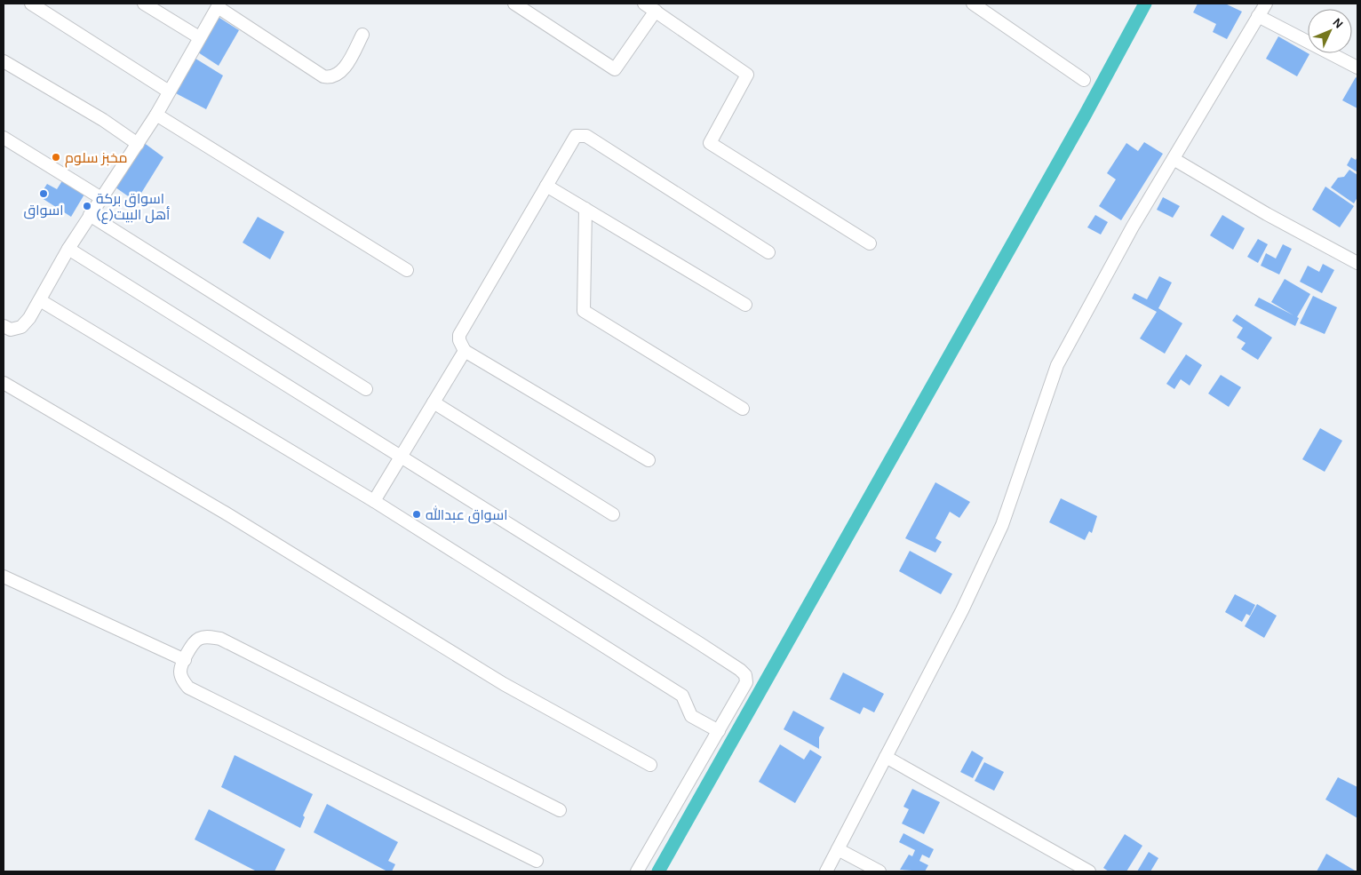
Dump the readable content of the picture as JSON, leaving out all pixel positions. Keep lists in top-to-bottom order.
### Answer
{
  "places": [
    "مخبز سلوم",
    "اسواق",
    "اسواق بركة أهل البيت(ع)",
    "اسواق عبدالله"
  ],
  "north": "top right"
}
